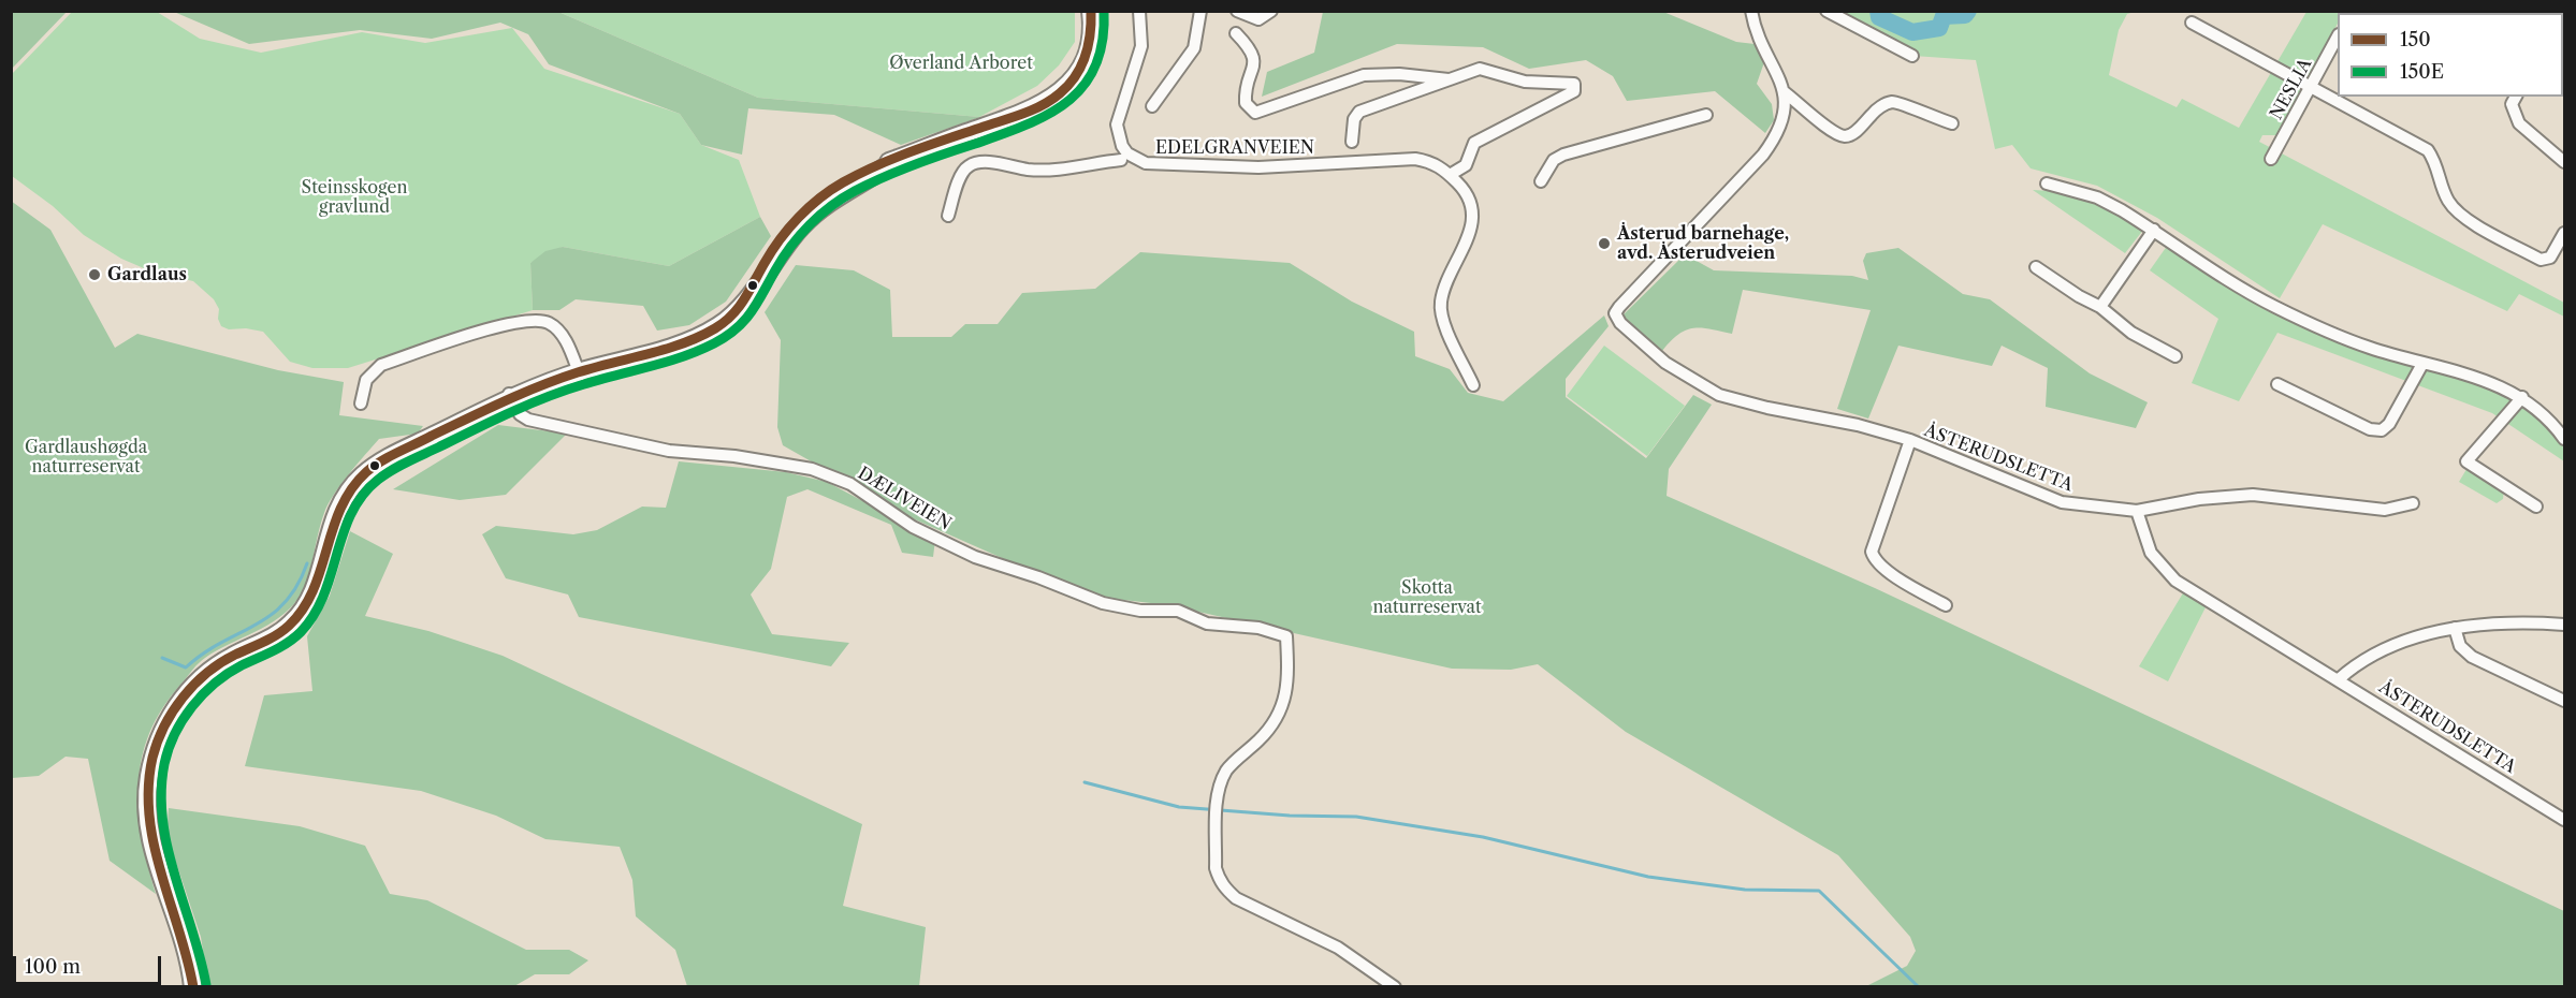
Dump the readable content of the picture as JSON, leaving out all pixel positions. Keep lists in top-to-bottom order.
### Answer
{
  "streets": {
    "street": [
      "NESLIA",
      "EDELGRANVEIEN",
      "ÅSTERUDSLETTA",
      "DÆLIVEIEN"
    ]
  },
  "parks": [
    "Øverland Arboret",
    "Steinsskogen gravlund",
    "Gardlaushøgda naturreservat",
    "Skotta naturreservat"
  ],
  "places": ["Åsterud barnehage, avd. Åsterudveien", "Gardlaus"],
  "lines": ["transit line 150", "transit line 150E"],
  "legend": ["150", "150E"],
  "scale_bar": "100 m"
}
